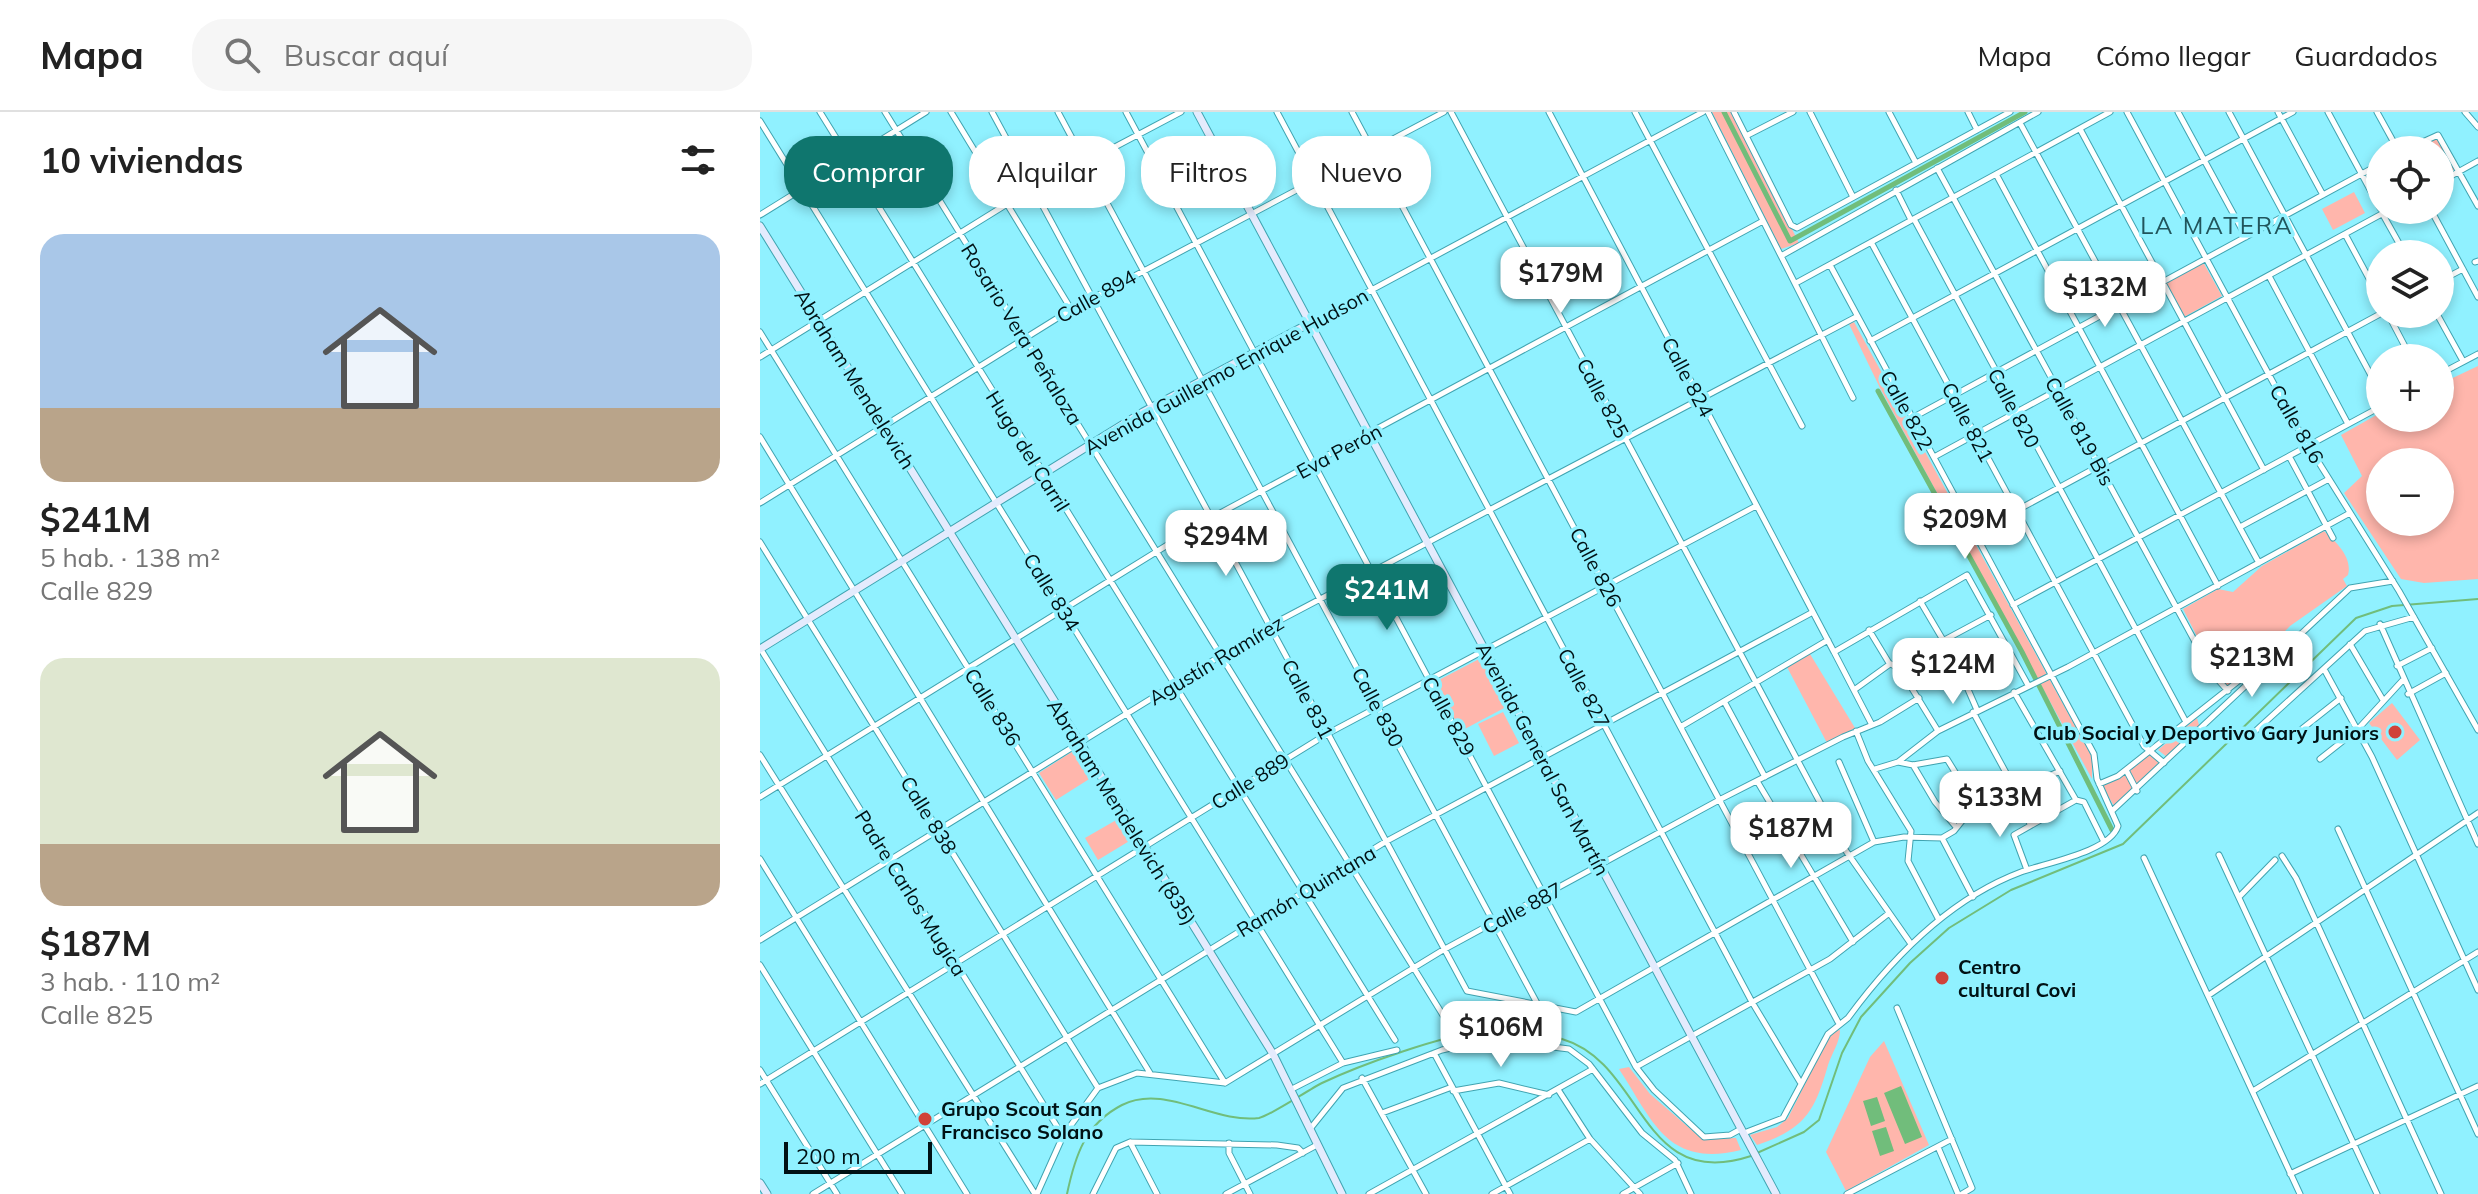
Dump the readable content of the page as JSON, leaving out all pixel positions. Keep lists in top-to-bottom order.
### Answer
{
  "streets": {
    "street": [
      "Calle 894",
      "Rosario Vera Peñaloza",
      "Avenida Guillermo Enrique Hudson",
      "Calle 824",
      "Abraham Mendelevich",
      "Calle 825",
      "Calle 820",
      "Calle 822",
      "Calle 821",
      "Calle 816",
      "Calle 819 Bis",
      "Hugo del Carril",
      "Eva Perón",
      "Calle 826",
      "Calle 834",
      "Agustín Ramírez",
      "Calle 827",
      "Calle 831",
      "Calle 836",
      "Calle 830",
      "Calle 829",
      "Avenida General San Martín",
      "Calle 889",
      "Abraham Mendelevich (835)",
      "Calle 838",
      "Ramón Quintana",
      "Padre Carlos Mugica",
      "Calle 887"
    ]
  },
  "crossings": [
    ["Calle 894", "Rosario Vera Peñaloza"],
    ["Calle 894", "Abraham Mendelevich"],
    ["Calle 894", "Hugo del Carril"],
    ["Calle 894", "Calle 834"],
    ["Calle 894", "Calle 831"],
    ["Calle 894", "Calle 836"],
    ["Calle 894", "Calle 830"],
    ["Calle 894", "Calle 829"],
    ["Calle 894", "Avenida General San Martín"],
    ["Rosario Vera Peñaloza", "Avenida Guillermo Enrique Hudson"],
    ["Rosario Vera Peñaloza", "Eva Perón"],
    ["Rosario Vera Peñaloza", "Agustín Ramírez"],
    ["Rosario Vera Peñaloza", "Calle 889"],
    ["Rosario Vera Peñaloza", "Ramón Quintana"],
    ["Rosario Vera Peñaloza", "Calle 887"],
    ["Avenida Guillermo Enrique Hudson", "Calle 824"],
    ["Avenida Guillermo Enrique Hudson", "Abraham Mendelevich"],
    ["Avenida Guillermo Enrique Hudson", "Calle 825"],
    ["Avenida Guillermo Enrique Hudson", "Calle 822"],
    ["Avenida Guillermo Enrique Hudson", "Hugo del Carril"],
    ["Avenida Guillermo Enrique Hudson", "Calle 826"],
    ["Avenida Guillermo Enrique Hudson", "Calle 834"],
    ["Avenida Guillermo Enrique Hudson", "Calle 827"],
    ["Avenida Guillermo Enrique Hudson", "Calle 831"],
    ["Avenida Guillermo Enrique Hudson", "Calle 836"],
    ["Avenida Guillermo Enrique Hudson", "Calle 830"],
    ["Avenida Guillermo Enrique Hudson", "Calle 829"],
    ["Avenida Guillermo Enrique Hudson", "Avenida General San Martín"],
    ["Avenida Guillermo Enrique Hudson", "Abraham Mendelevich (835)"],
    ["Avenida Guillermo Enrique Hudson", "Calle 838"],
    ["Avenida Guillermo Enrique Hudson", "Padre Carlos Mugica"],
    ["Calle 824", "Eva Perón"],
    ["Calle 824", "Agustín Ramírez"],
    ["Calle 824", "Calle 889"],
    ["Calle 824", "Ramón Quintana"],
    ["Abraham Mendelevich", "Abraham Mendelevich (835)"],
    ["Calle 825", "Eva Perón"],
    ["Calle 825", "Agustín Ramírez"],
    ["Calle 825", "Calle 889"],
    ["Calle 825", "Ramón Quintana"],
    ["Calle 825", "Calle 887"],
    ["Calle 822", "Eva Perón"],
    ["Calle 822", "Agustín Ramírez"],
    ["Hugo del Carril", "Eva Perón"],
    ["Hugo del Carril", "Agustín Ramírez"],
    ["Hugo del Carril", "Calle 889"],
    ["Hugo del Carril", "Ramón Quintana"],
    ["Hugo del Carril", "Calle 887"],
    ["Eva Perón", "Calle 826"],
    ["Eva Perón", "Calle 834"],
    ["Eva Perón", "Calle 827"],
    ["Eva Perón", "Calle 831"],
    ["Eva Perón", "Calle 836"],
    ["Eva Perón", "Calle 830"],
    ["Eva Perón", "Calle 829"],
    ["Eva Perón", "Avenida General San Martín"],
    ["Eva Perón", "Abraham Mendelevich (835)"],
    ["Eva Perón", "Calle 838"],
    ["Eva Perón", "Padre Carlos Mugica"],
    ["Calle 826", "Agustín Ramírez"],
    ["Calle 826", "Calle 889"],
    ["Calle 826", "Ramón Quintana"],
    ["Calle 826", "Calle 887"],
    ["Calle 834", "Agustín Ramírez"],
    ["Calle 834", "Calle 889"],
    ["Calle 834", "Ramón Quintana"],
    ["Calle 834", "Calle 887"],
    ["Agustín Ramírez", "Calle 827"],
    ["Agustín Ramírez", "Calle 831"],
    ["Agustín Ramírez", "Calle 836"],
    ["Agustín Ramírez", "Calle 830"],
    ["Agustín Ramírez", "Calle 829"],
    ["Agustín Ramírez", "Avenida General San Martín"],
    ["Agustín Ramírez", "Abraham Mendelevich (835)"],
    ["Agustín Ramírez", "Calle 838"],
    ["Agustín Ramírez", "Padre Carlos Mugica"],
    ["Calle 827", "Calle 889"],
    ["Calle 827", "Ramón Quintana"],
    ["Calle 827", "Calle 887"],
    ["Calle 831", "Calle 830"],
    ["Calle 831", "Calle 889"],
    ["Calle 831", "Ramón Quintana"],
    ["Calle 831", "Calle 887"],
    ["Calle 836", "Calle 889"],
    ["Calle 836", "Ramón Quintana"],
    ["Calle 836", "Calle 887"],
    ["Calle 830", "Calle 889"],
    ["Calle 830", "Ramón Quintana"],
    ["Calle 830", "Calle 887"],
    ["Calle 829", "Avenida General San Martín"],
    ["Calle 829", "Calle 889"],
    ["Calle 829", "Ramón Quintana"],
    ["Calle 829", "Calle 887"],
    ["Avenida General San Martín", "Calle 889"],
    ["Avenida General San Martín", "Ramón Quintana"],
    ["Avenida General San Martín", "Calle 887"],
    ["Calle 889", "Abraham Mendelevich (835)"],
    ["Calle 889", "Calle 838"],
    ["Calle 889", "Padre Carlos Mugica"],
    ["Abraham Mendelevich (835)", "Ramón Quintana"],
    ["Abraham Mendelevich (835)", "Calle 887"],
    ["Calle 838", "Ramón Quintana"],
    ["Ramón Quintana", "Padre Carlos Mugica"]
  ],
  "districts": ["LA MATERA"],
  "places": ["Club Social y Deportivo Gary Juniors", "Centro cultural Covi", "Grupo Scout San Francisco Solano"],
  "scale_bar": "200 m",
  "page": {
    "header": "Mapa",
    "search": "Buscar aquí",
    "nav": ["Mapa", "Cómo llegar", "Guardados"],
    "heading": "10 viviendas",
    "map_buttons": ["+", "−"],
    "chip": [
      "Comprar",
      "Alquilar",
      "Filtros",
      "Nuevo"
    ],
    "list": [
      {
        "name": "$241M",
        "note": "5 hab. · 138 m² · Calle 829"
      },
      {
        "name": "$187M",
        "note": "3 hab. · 110 m² · Calle 825"
      }
    ],
    "price": [
      "$179M",
      "$132M",
      "$209M",
      "$294M",
      "$241M",
      "$213M",
      "$124M",
      "$133M",
      "$187M",
      "$106M"
    ],
    "scale": "200 m"
  }
}
